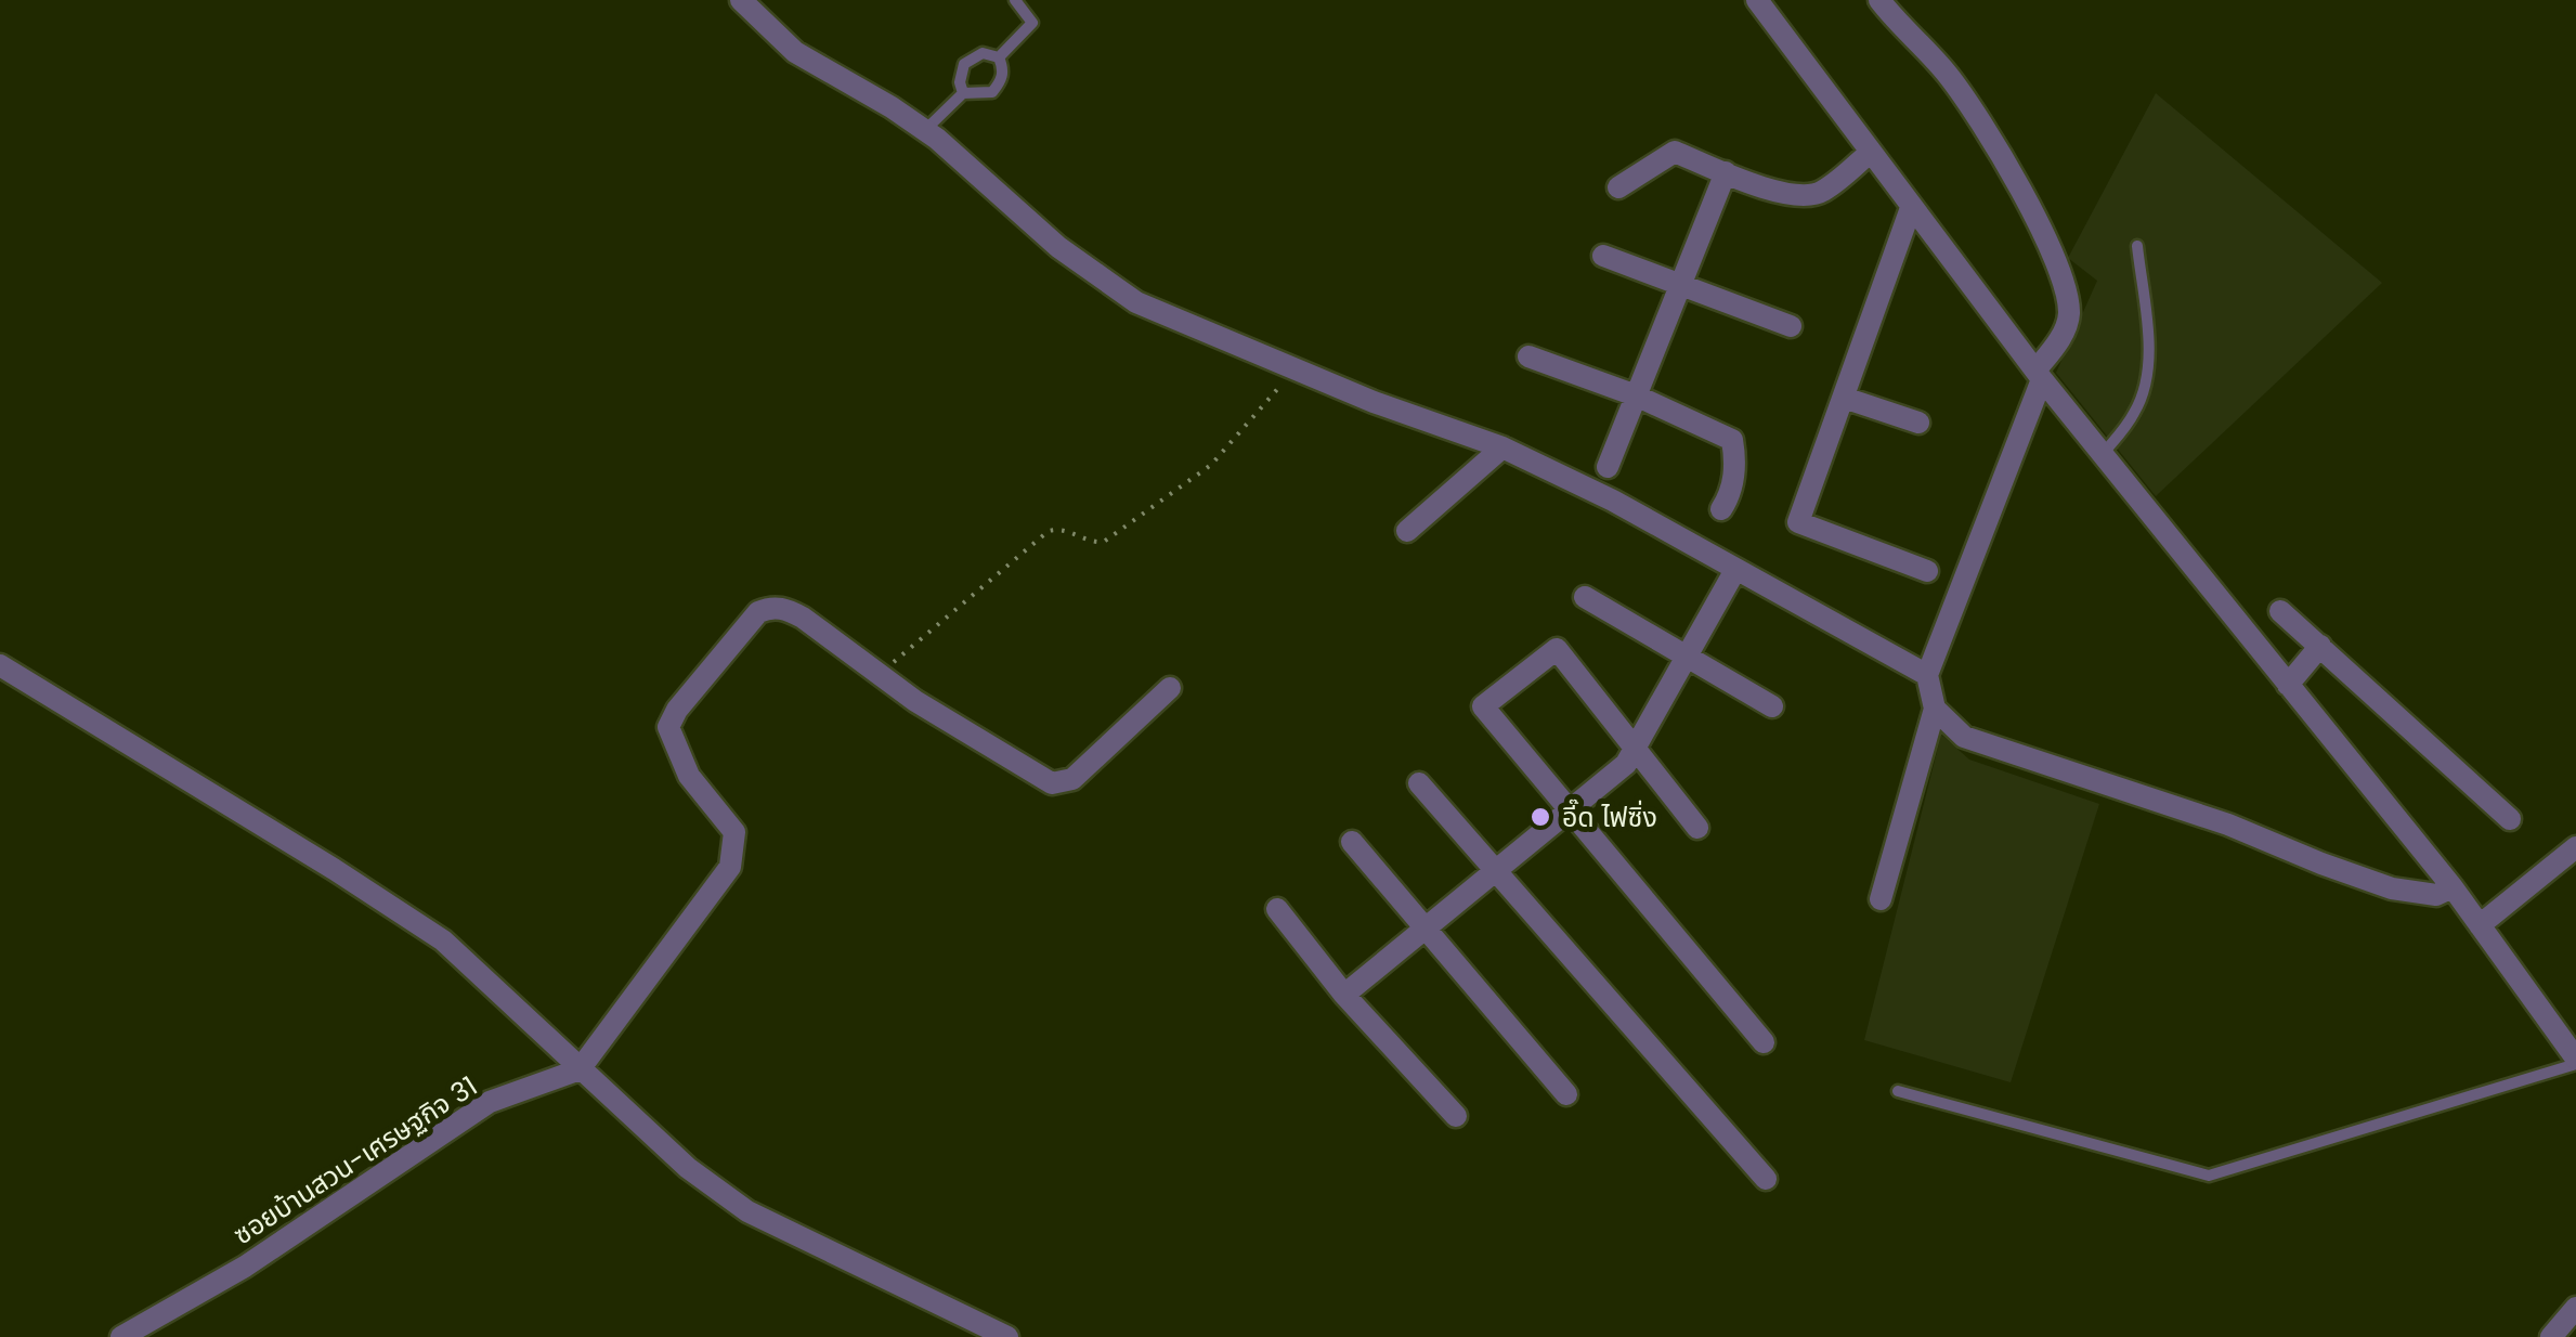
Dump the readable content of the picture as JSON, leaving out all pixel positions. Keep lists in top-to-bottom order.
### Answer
{
  "streets": {
    "street": ["ซอยบ้านสวน-เศรษฐกิจ 31"]
  },
  "places": ["อี๊ด ไฟซิ่ง"]
}
